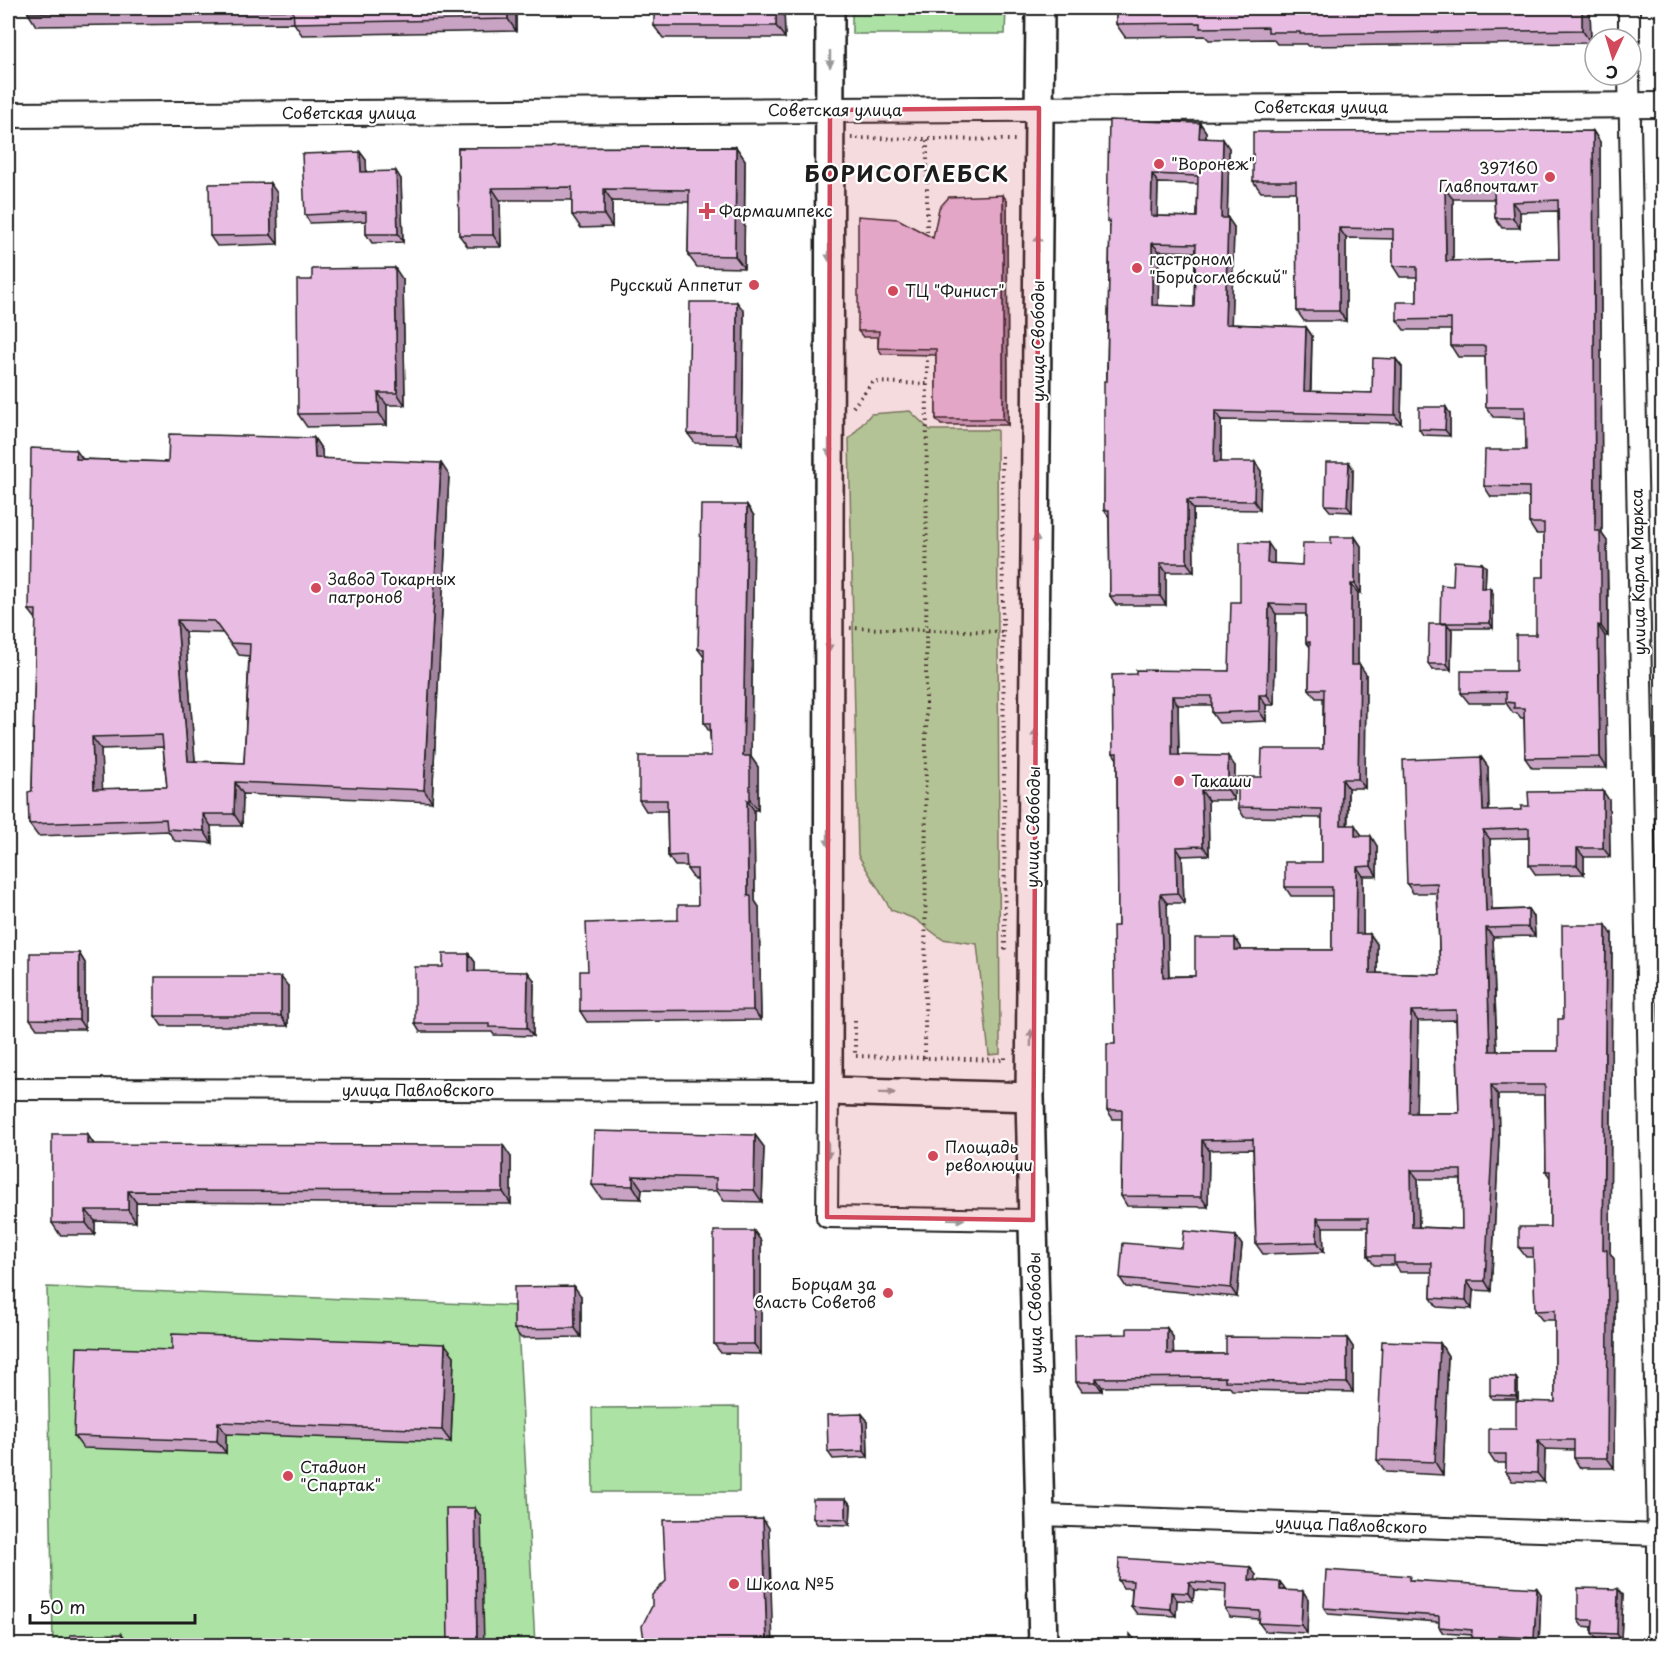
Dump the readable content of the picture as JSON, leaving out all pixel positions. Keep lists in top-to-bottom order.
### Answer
{
  "streets": {
    "main road": ["улица Свободы"],
    "street": ["Советская улица", "улица Карла Маркса", "улица Павловского"]
  },
  "crossings": [
    ["Советская улица", "улица Свободы"],
    ["Советская улица", "улица Карла Маркса"],
    ["улица Свободы", "улица Павловского"],
    ["улица Карла Маркса", "улица Павловского"]
  ],
  "districts": ["БОРИСОГЛЕБСК"],
  "places": {
    "other": [
      "\"Воронеж\"",
      "397160 Главпочтамт",
      "гастроном \"Борисоглебский\"",
      "Русский Аппетит",
      "ТЦ \"Финист\"",
      "Завод Токарных патронов",
      "Такаши",
      "Площадь революции",
      "Борцам за власть Советов",
      "Стадион \"Спартак\"",
      "Школа №5"
    ],
    "health": ["Фармаимпекс"]
  },
  "scale_bar": "50 m",
  "north": "bottom"
}
